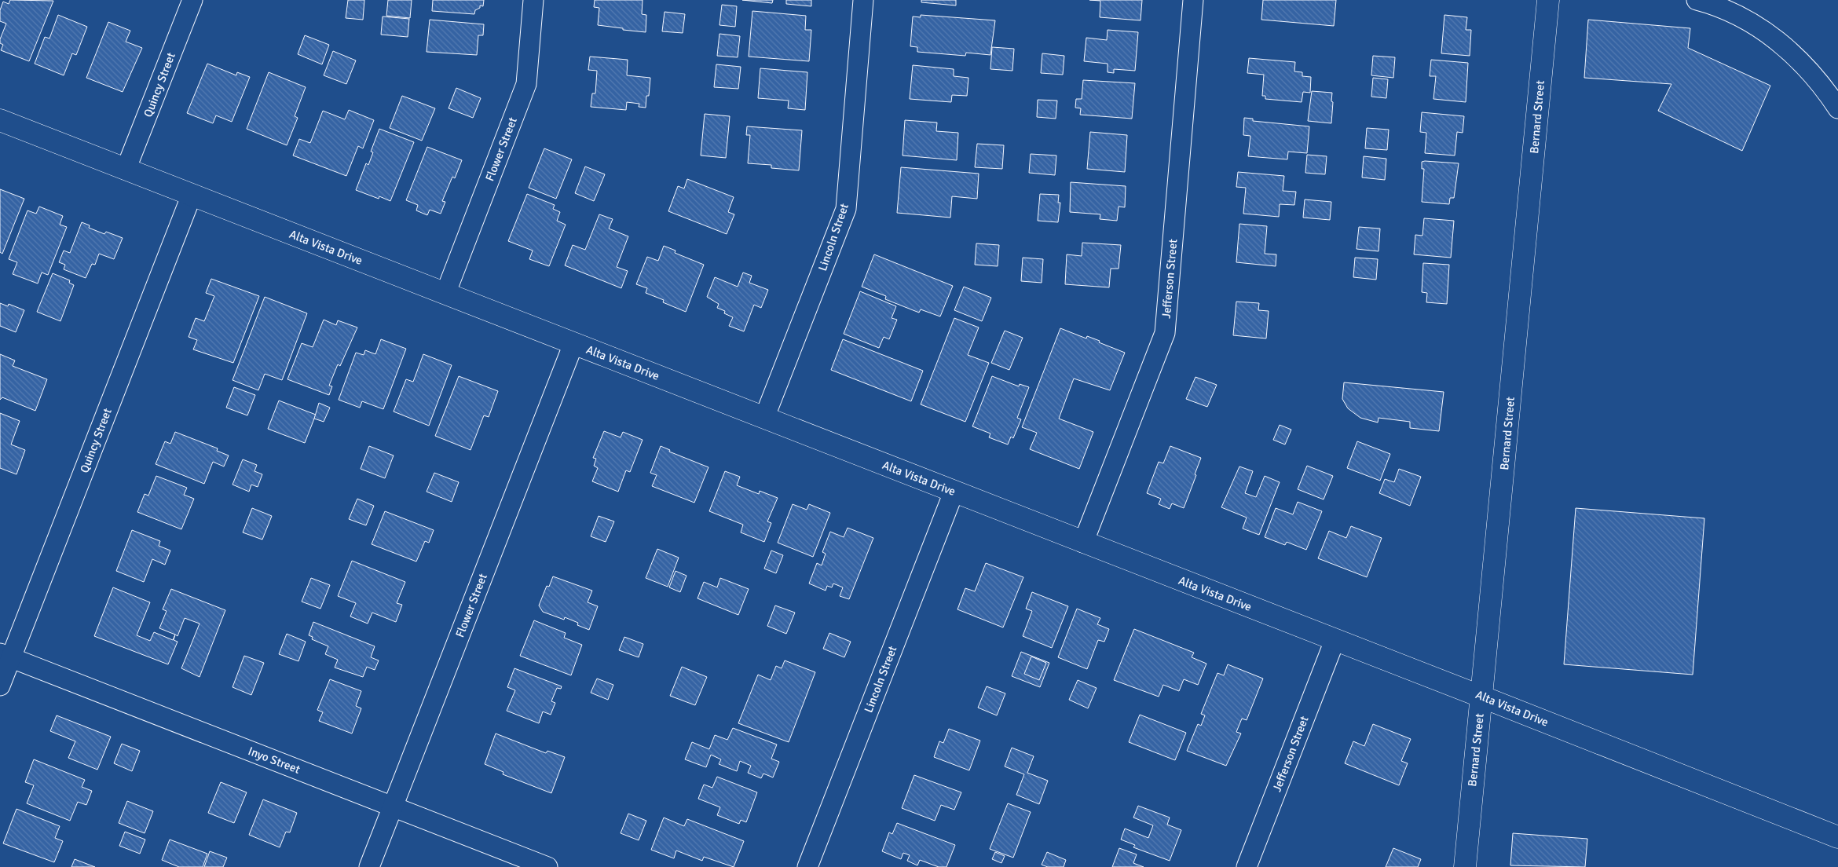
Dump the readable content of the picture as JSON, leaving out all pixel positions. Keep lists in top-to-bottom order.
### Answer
{
  "streets": {
    "street": [
      "Quincy Street",
      "Bernard Street",
      "Flower Street",
      "Lincoln Street",
      "Alta Vista Drive",
      "Jefferson Street",
      "Inyo Street"
    ]
  },
  "crossings": [
    ["Quincy Street", "Alta Vista Drive"],
    ["Quincy Street", "Inyo Street"],
    ["Bernard Street", "Alta Vista Drive"],
    ["Flower Street", "Alta Vista Drive"],
    ["Flower Street", "Inyo Street"],
    ["Lincoln Street", "Alta Vista Drive"],
    ["Alta Vista Drive", "Jefferson Street"]
  ]
}
